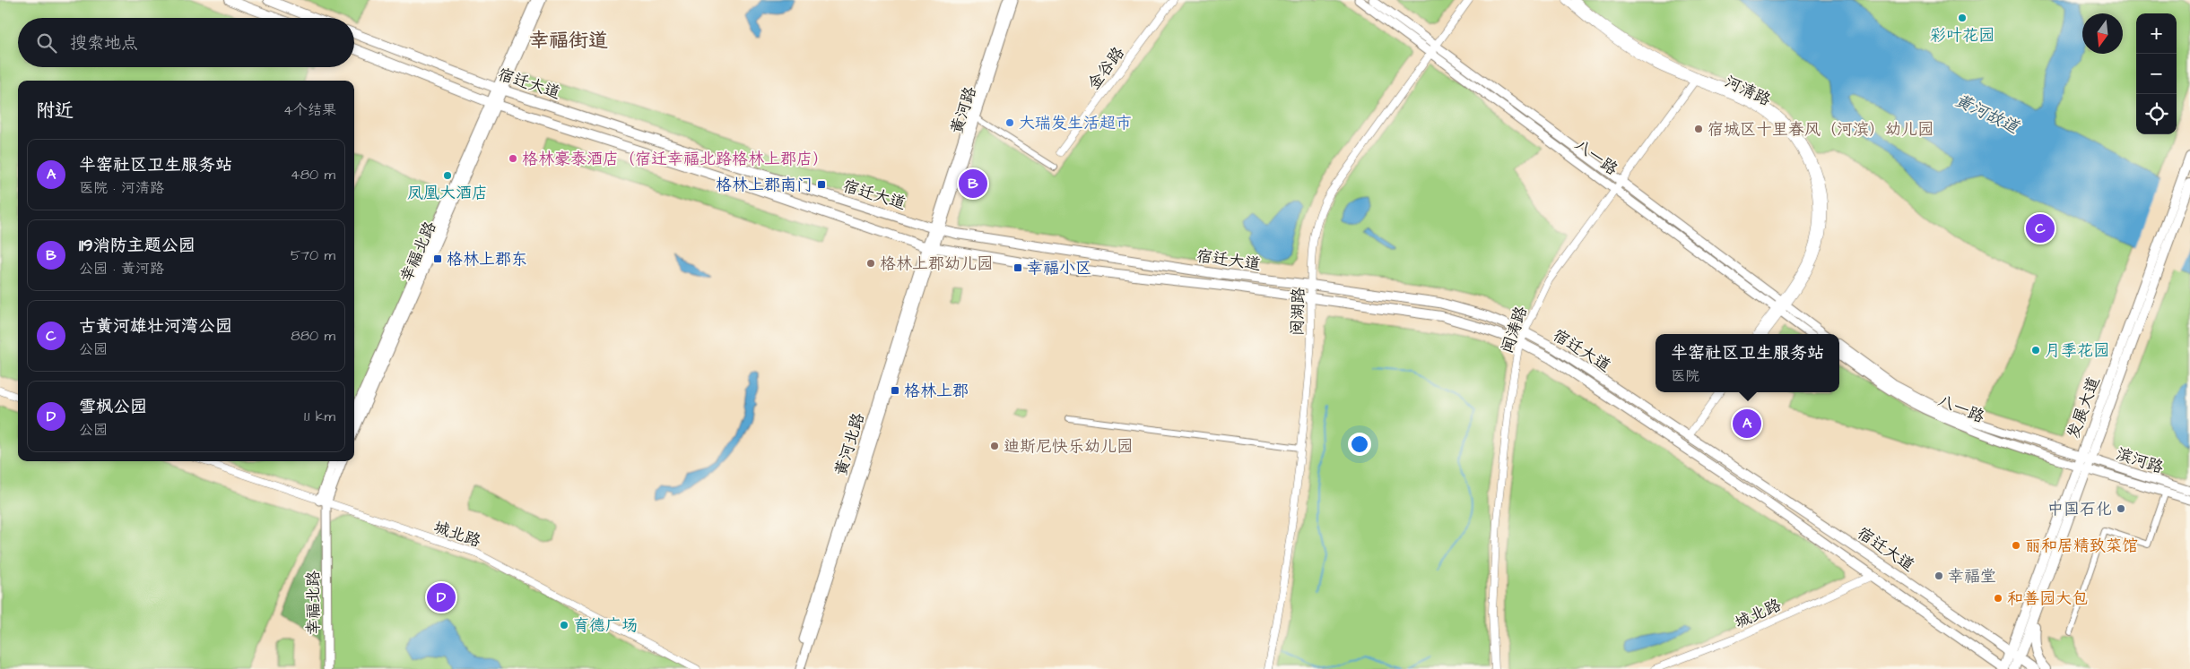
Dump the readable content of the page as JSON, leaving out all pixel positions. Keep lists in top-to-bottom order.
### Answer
{
  "streets": {
    "main road": [
      "宿迁大道",
      "黄河路",
      "八一路",
      "幸福北路",
      "发展大道",
      "黄河北路",
      "滨河路"
    ],
    "street": [
      "金谷路",
      "河清路",
      "阅湖路",
      "闻涛路",
      "城北路"
    ]
  },
  "crossings": [
    ["宿迁大道", "黄河路"],
    ["宿迁大道", "幸福北路"],
    ["宿迁大道", "阅湖路"],
    ["宿迁大道", "闻涛路"],
    ["宿迁大道", "发展大道"],
    ["宿迁大道", "黄河北路"],
    ["宿迁大道", "城北路"],
    ["河清路", "八一路"],
    ["河清路", "闻涛路"],
    ["黄河路", "黄河北路"],
    ["八一路", "阅湖路"],
    ["八一路", "闻涛路"],
    ["八一路", "发展大道"],
    ["八一路", "滨河路"],
    ["幸福北路", "城北路"],
    ["发展大道", "滨河路"]
  ],
  "districts": ["幸福街道"],
  "water": ["黄河故道"],
  "places": {
    "other": [
      "彩叶花园",
      "大瑞发生活超市",
      "宿城区十里春风（河滨）幼儿园",
      "格林豪泰酒店（宿迁幸福北路格林上郡店）",
      "凤凰大酒店",
      "格林上郡幼儿园",
      "月季花园",
      "迪斯尼快乐幼儿园",
      "中国石化",
      "丽和居精致菜馆",
      "幸福堂",
      "和善园大包",
      "育德广场"
    ],
    "transit": [
      "格林上郡南门",
      "格林上郡东",
      "幸福小区",
      "格林上郡"
    ]
  },
  "north": "bottom",
  "page": {
    "map_buttons": ["+", "−"],
    "search": "搜索地点",
    "heading": ["附近", "4个结果"],
    "list": [
      {
        "mark": "A",
        "name": "半窑社区卫生服务站",
        "note": "医院 · 河清路",
        "value": "480 m"
      },
      {
        "mark": "B",
        "name": "119消防主题公园",
        "note": "公园 · 黄河路",
        "value": "570 m"
      },
      {
        "mark": "C",
        "name": "古黄河雄壮河湾公园",
        "note": "公园",
        "value": "880 m"
      },
      {
        "mark": "D",
        "name": "雪枫公园",
        "note": "公园",
        "value": "1.1 km"
      }
    ],
    "pins": [
      "B",
      "C",
      "A",
      "D"
    ],
    "popup": ["半窑社区卫生服务站", "医院"]
  }
}
